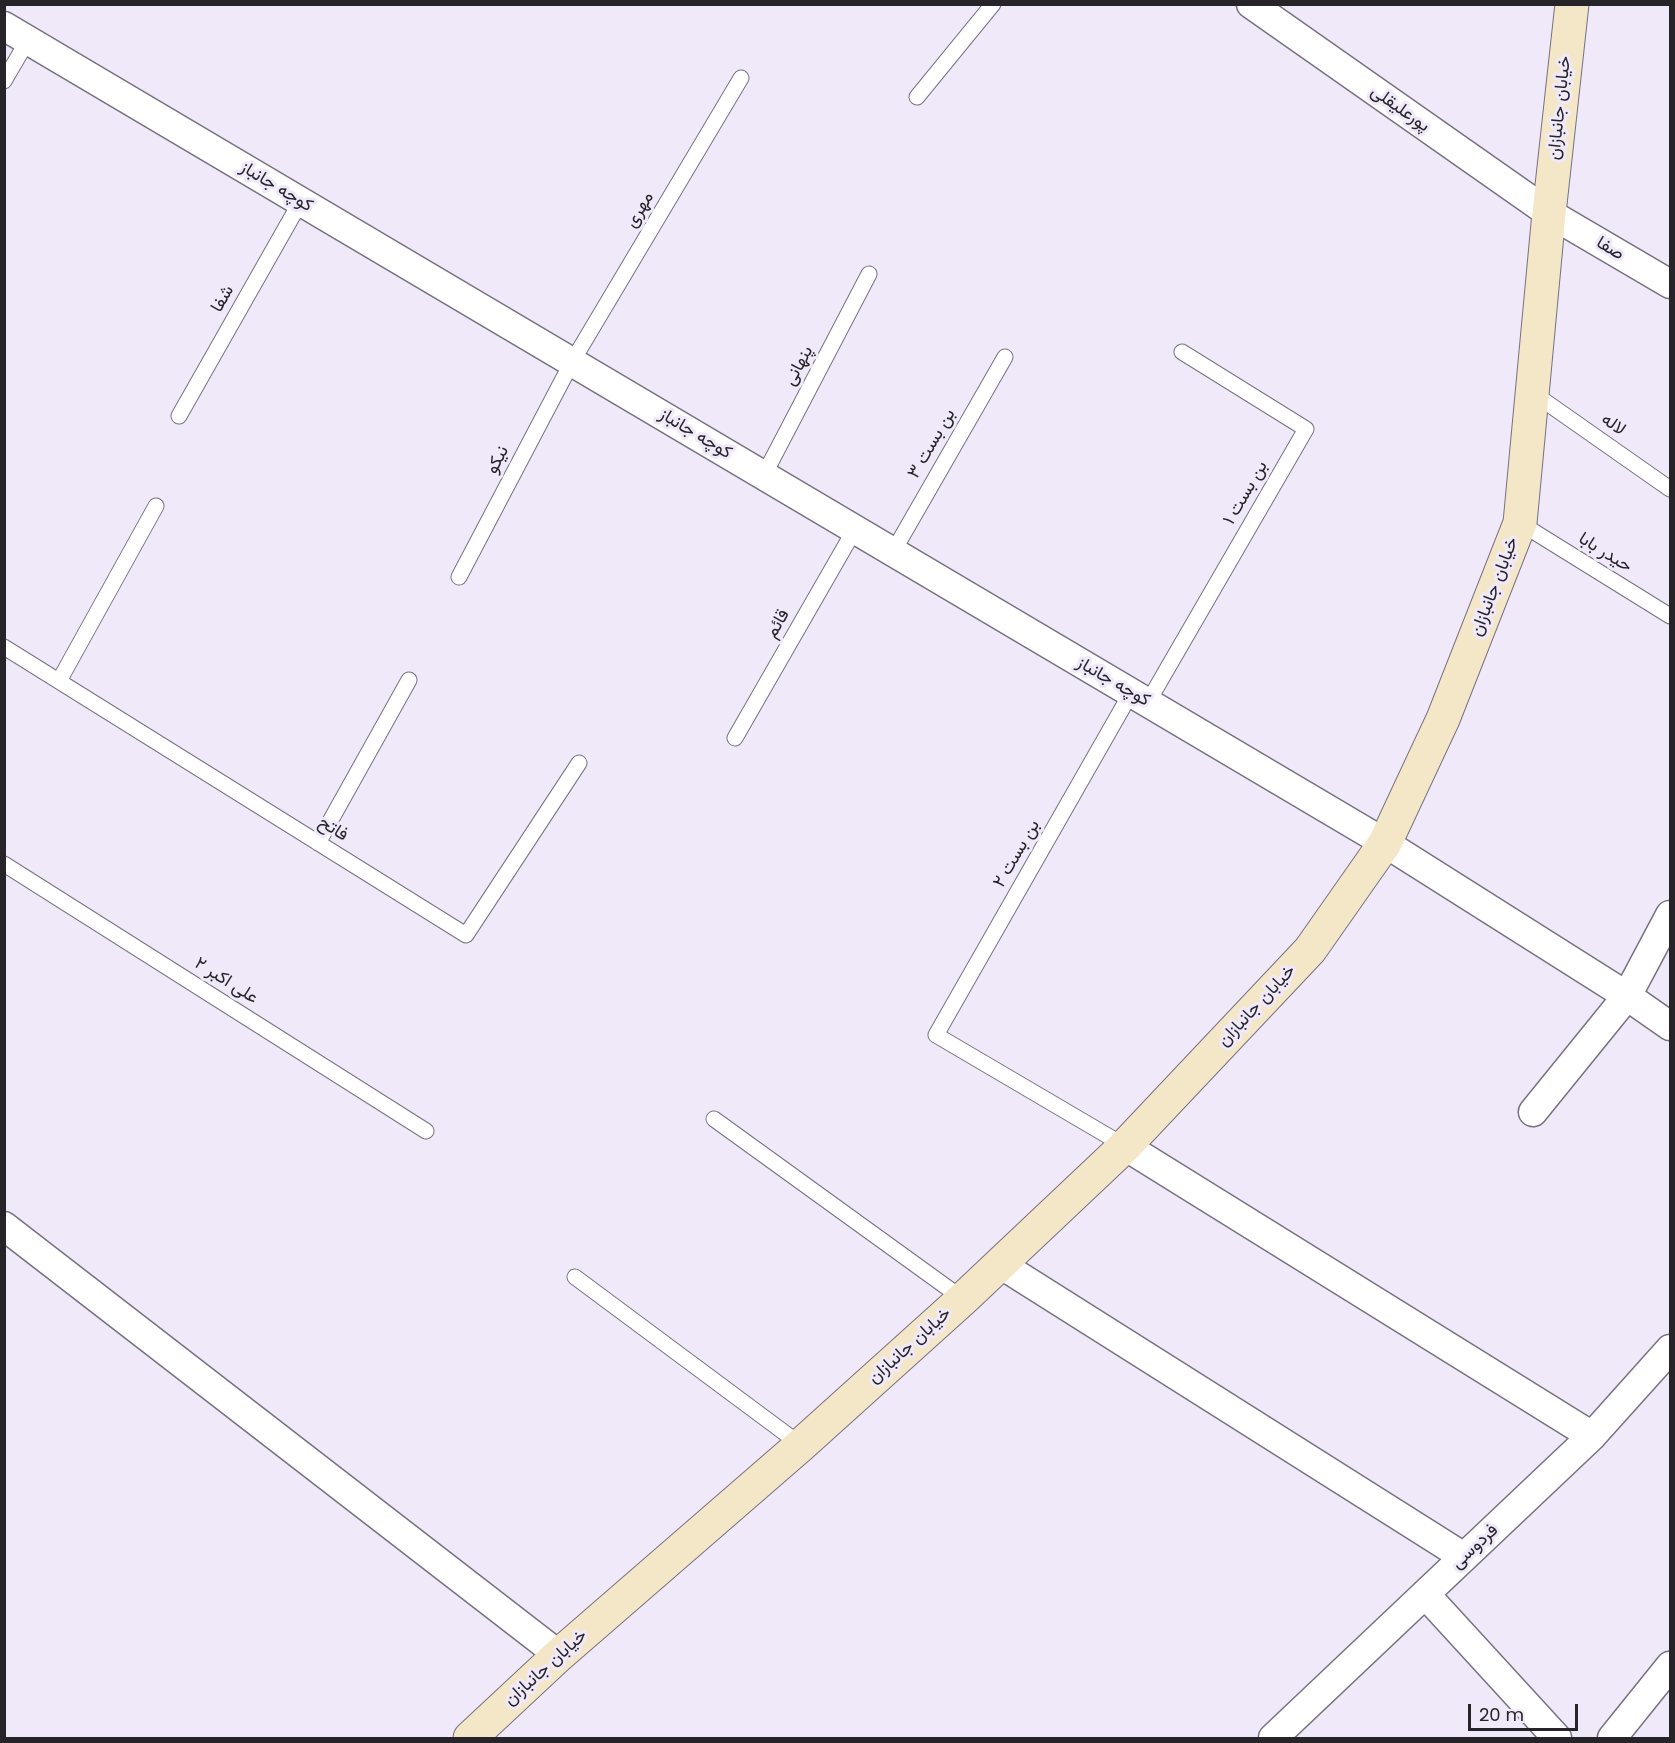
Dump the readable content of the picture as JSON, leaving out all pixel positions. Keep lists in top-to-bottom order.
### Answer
{
  "streets": {
    "main road": ["خیابان جانبازان"],
    "street": [
      "پورعلیقلی",
      "کوچه جانباز",
      "صفا",
      "فردوسی"
    ],
    "lane": [
      "مهری",
      "شفا",
      "پنهانی",
      "لاله",
      "بن بست ۳",
      "نیکو",
      "بن بست ۱",
      "حیدر بابا",
      "قائم",
      "فاتح",
      "بن بست ۲",
      "علی اکبر ۲"
    ]
  },
  "crossings": [
    ["خیابان جانبازان", "پورعلیقلی"],
    ["خیابان جانبازان", "کوچه جانباز"],
    ["خیابان جانبازان", "صفا"],
    ["خیابان جانبازان", "لاله"],
    ["خیابان جانبازان", "حیدر بابا"],
    ["خیابان جانبازان", "بن بست ۲"],
    ["پورعلیقلی", "صفا"],
    ["کوچه جانباز", "مهری"],
    ["کوچه جانباز", "شفا"],
    ["کوچه جانباز", "پنهانی"],
    ["کوچه جانباز", "بن بست ۳"],
    ["کوچه جانباز", "نیکو"],
    ["کوچه جانباز", "بن بست ۱"],
    ["کوچه جانباز", "قائم"],
    ["کوچه جانباز", "بن بست ۲"],
    ["مهری", "نیکو"],
    ["بن بست ۱", "بن بست ۲"]
  ],
  "scale_bar": "20 m"
}
